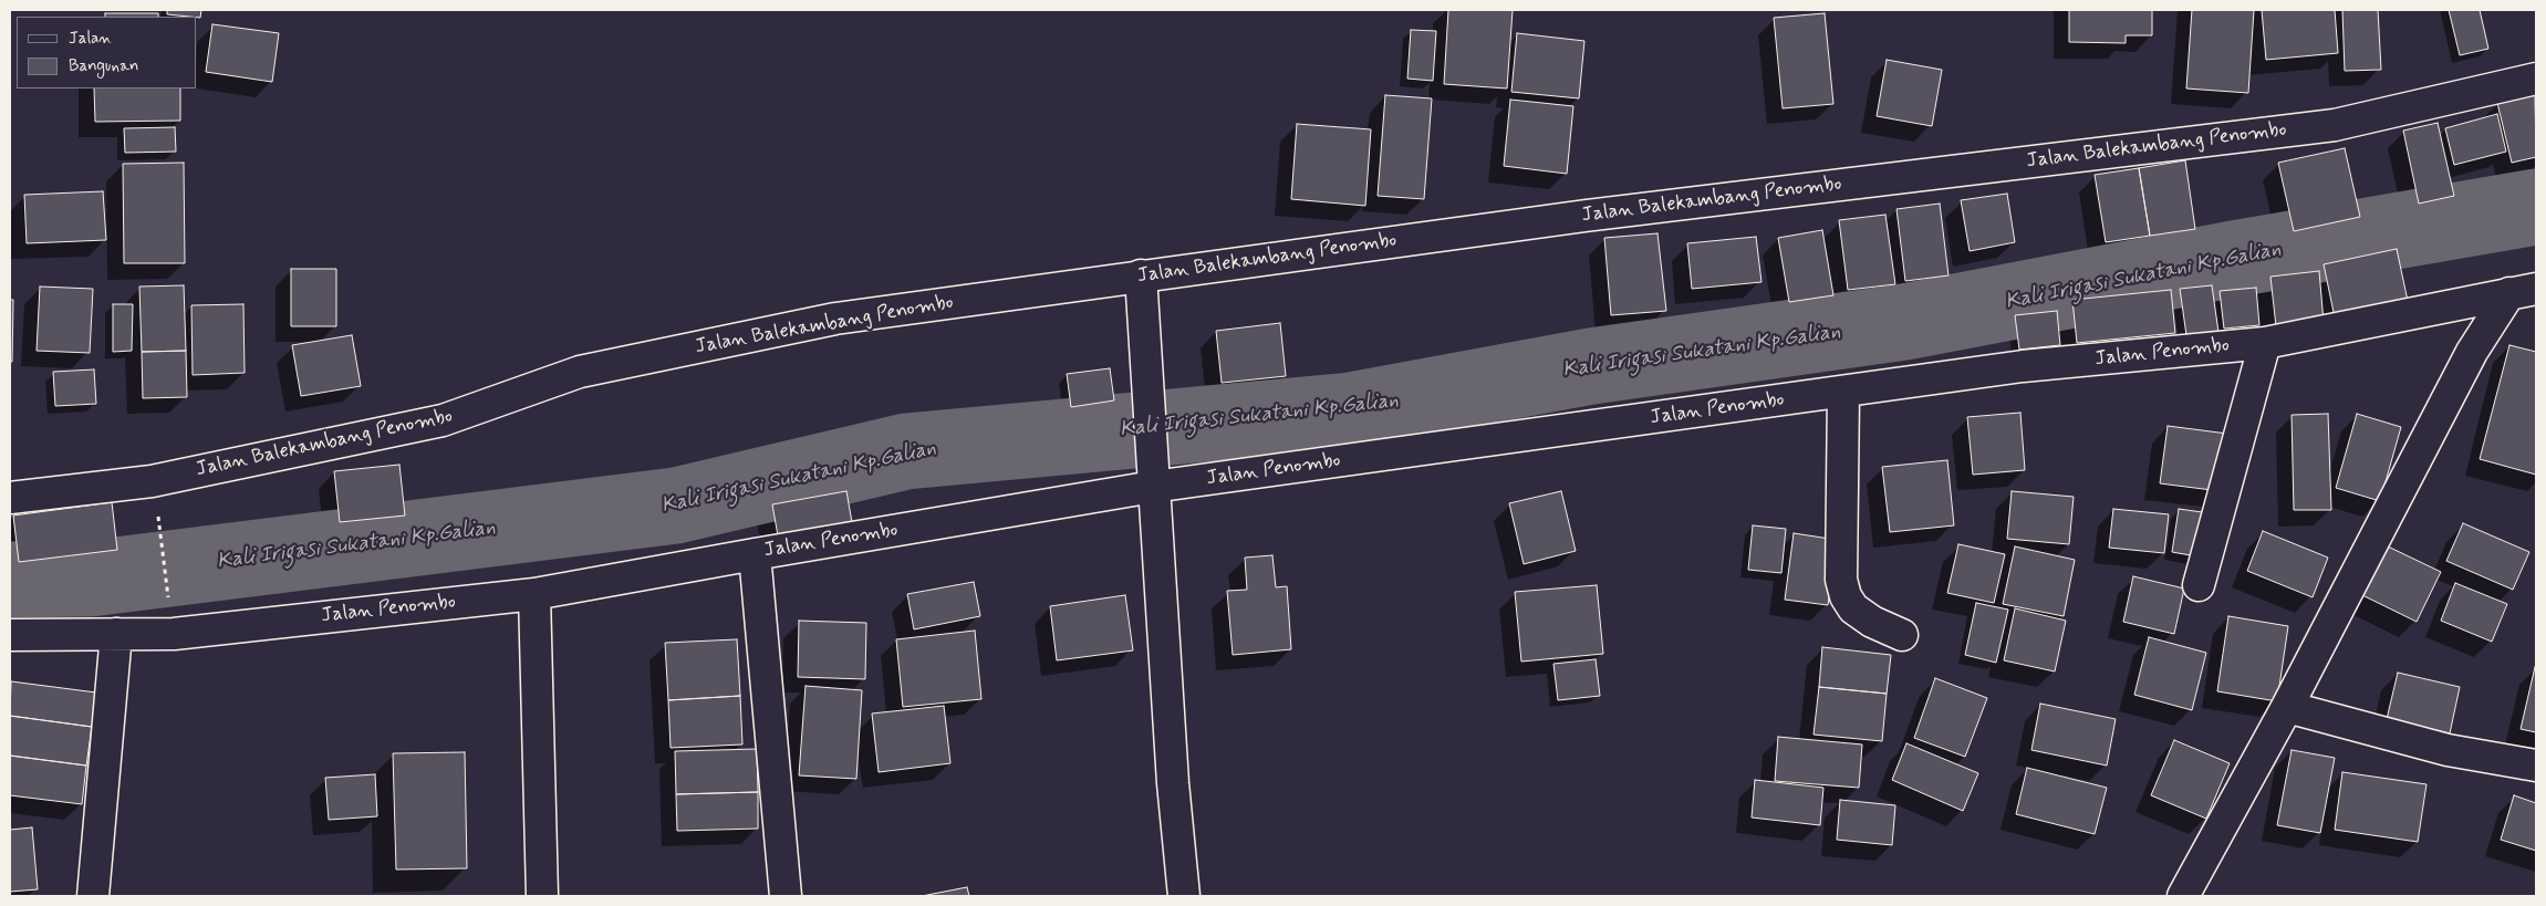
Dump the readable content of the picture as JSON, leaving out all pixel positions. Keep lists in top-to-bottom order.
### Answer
{
  "streets": {
    "street": ["Jalan Balekambang Penombo", "Jalan Penombo"]
  },
  "water": ["Kali Irigasi Sukatani Kp.Galian"],
  "legend": ["Jalan", "Bangunan"]
}
